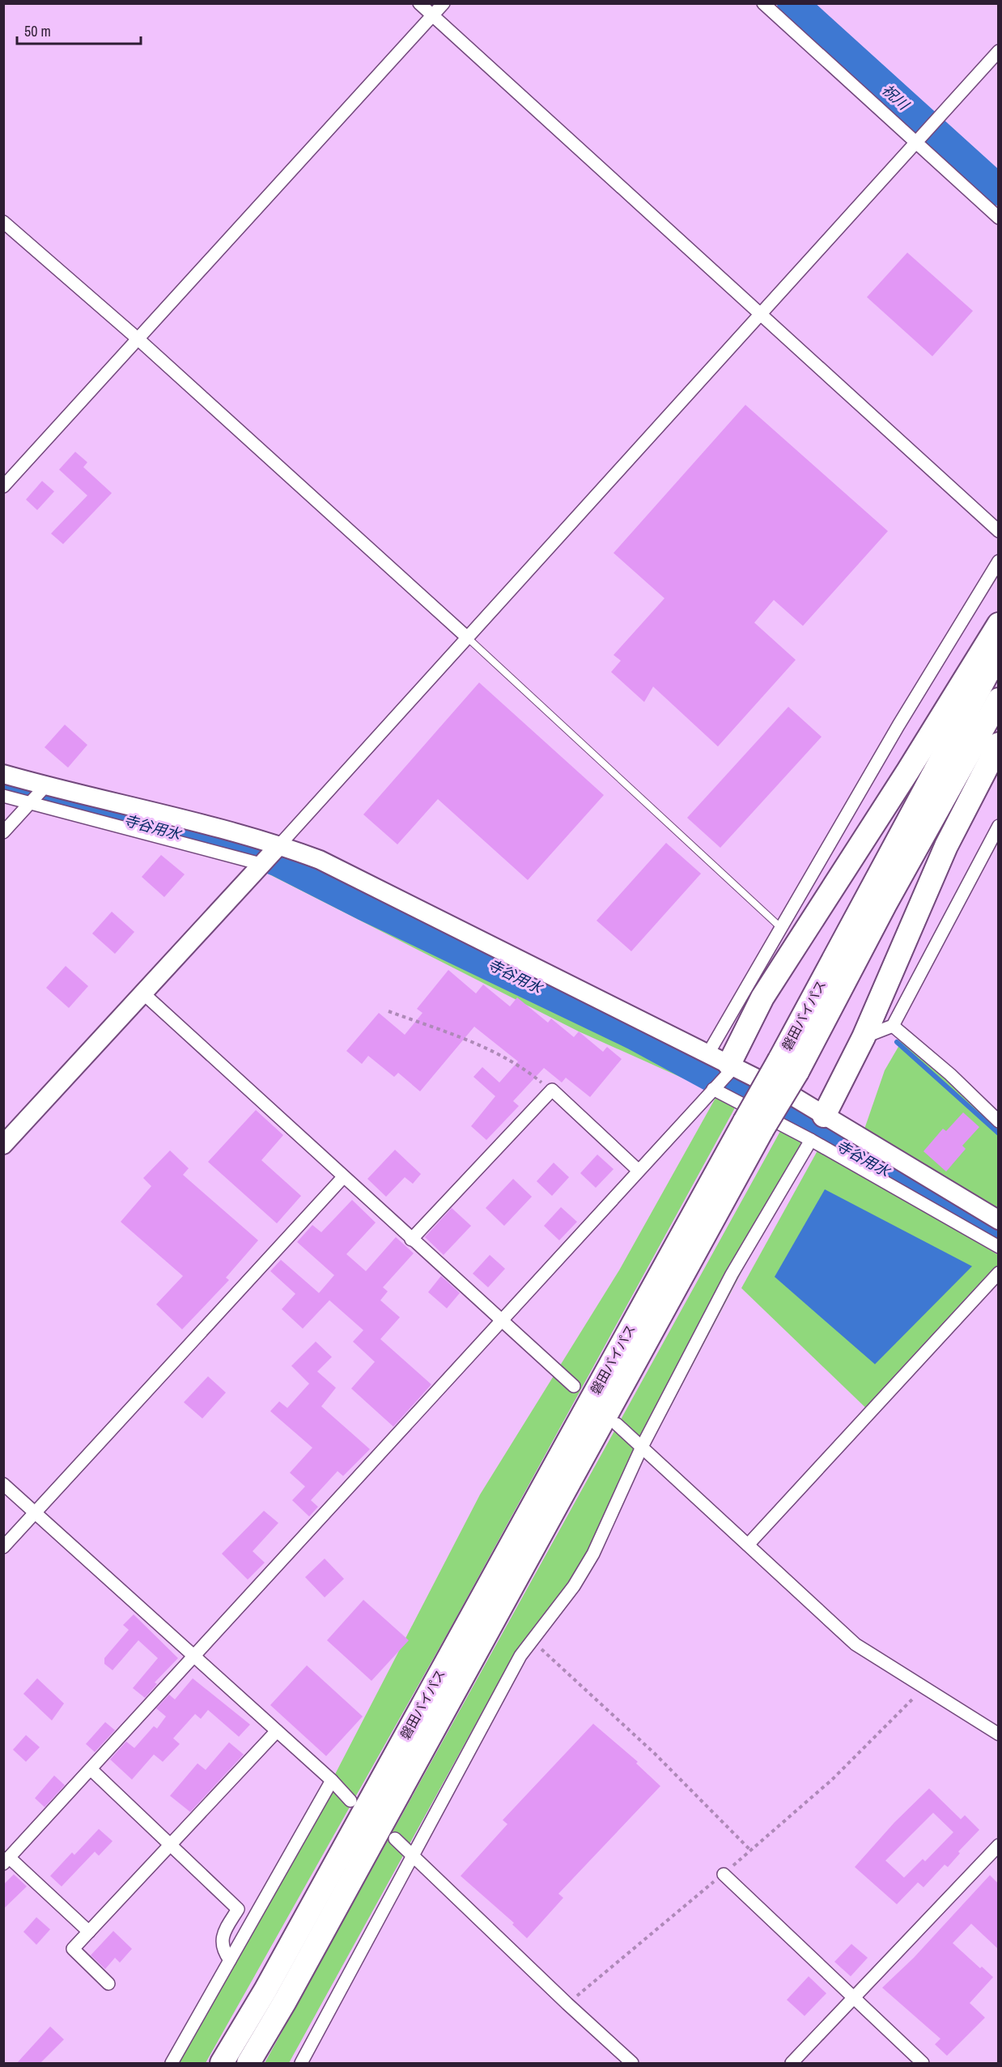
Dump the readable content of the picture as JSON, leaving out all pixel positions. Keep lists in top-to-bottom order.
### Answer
{
  "streets": {
    "highway": ["磐田バイパス"]
  },
  "water": ["祝川", "寺谷用水"],
  "scale_bar": "50 m"
}
